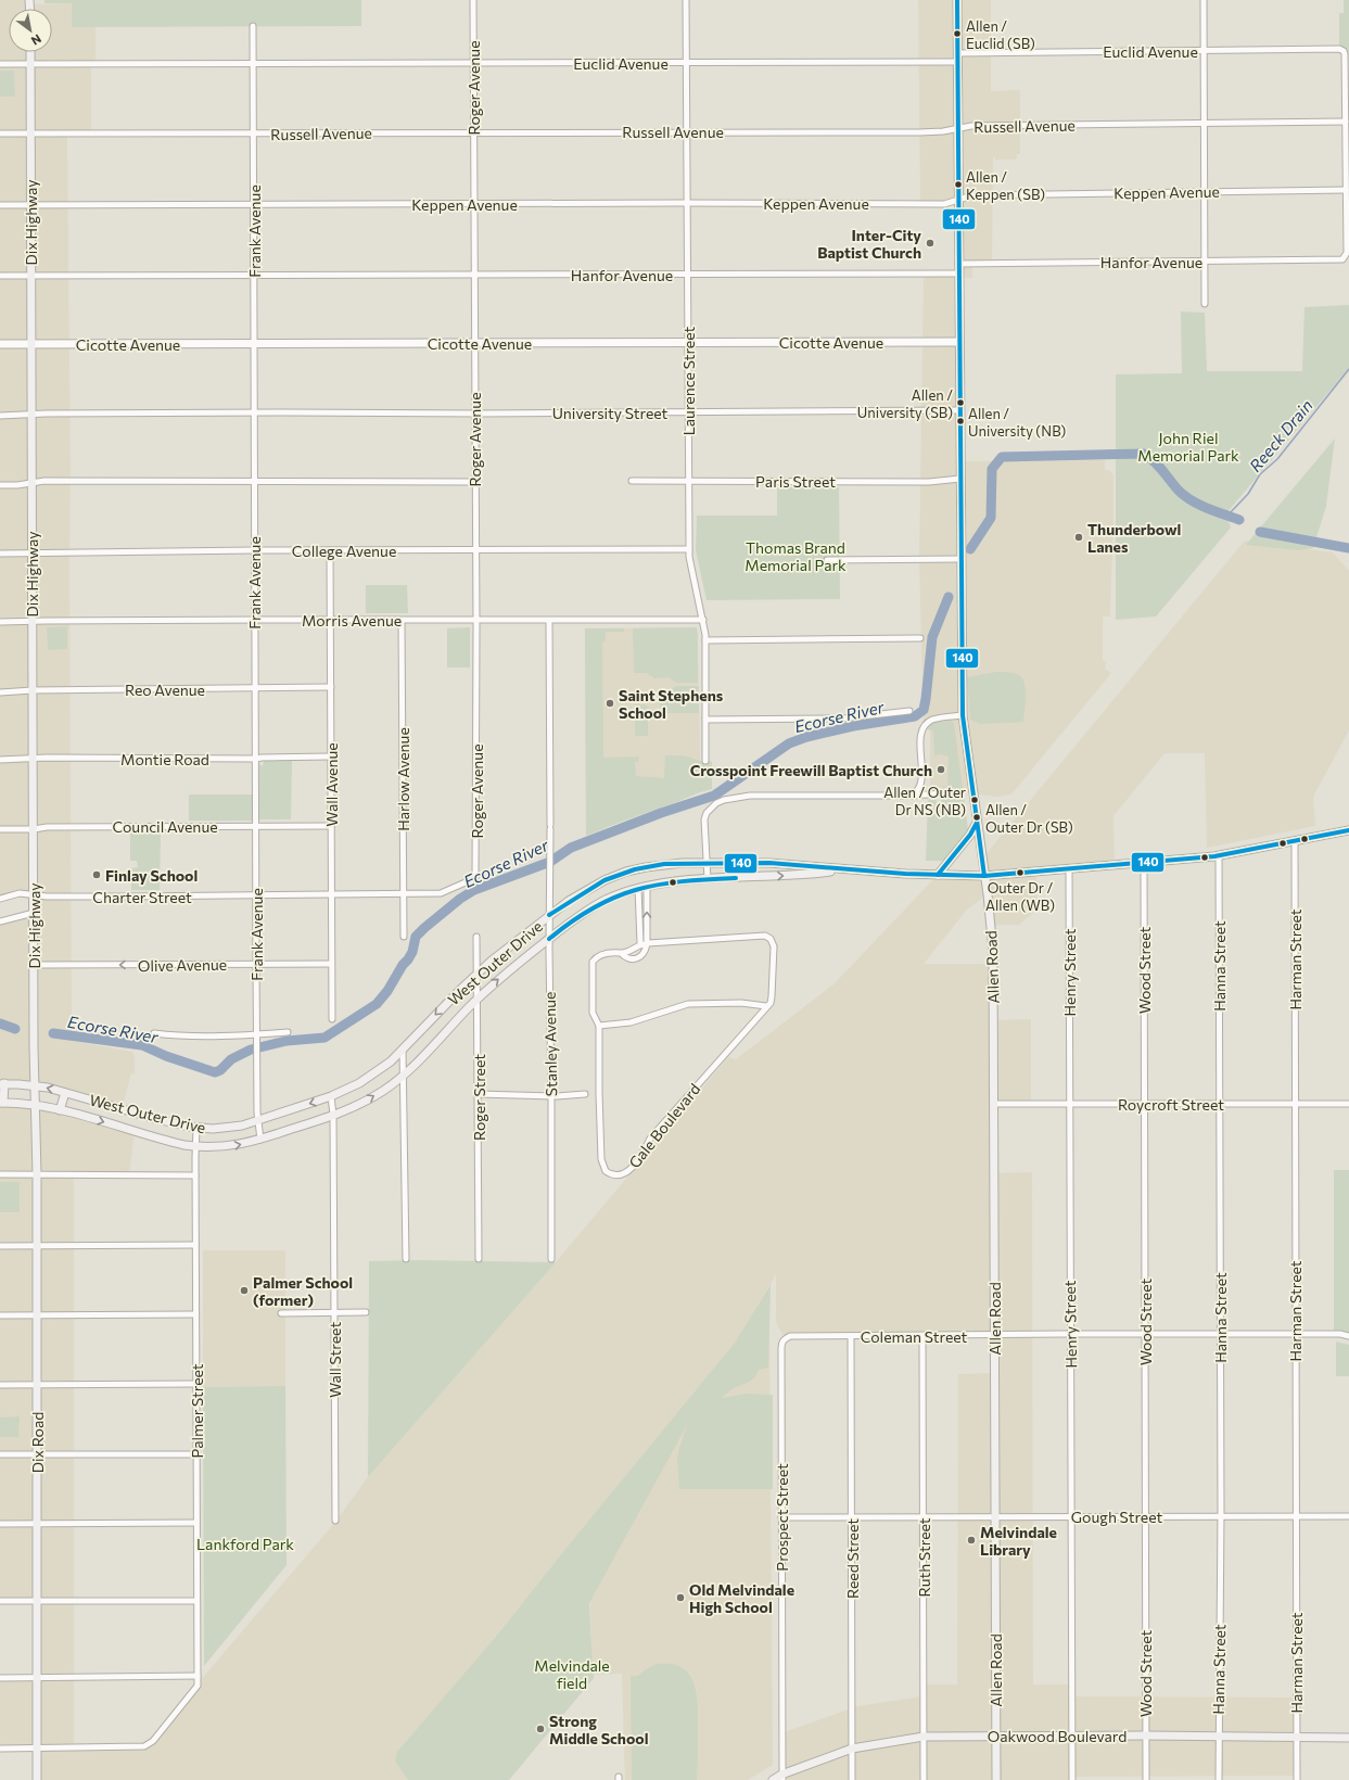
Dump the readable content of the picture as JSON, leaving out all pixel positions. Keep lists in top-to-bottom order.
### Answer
{
  "streets": {
    "main road": [
      "Dix Highway",
      "West Outer Drive",
      "Allen Road",
      "Dix Road",
      "Oakwood Boulevard"
    ],
    "street": [
      "Euclid Avenue",
      "Roger Avenue",
      "Russell Avenue",
      "Keppen Avenue",
      "Frank Avenue",
      "Hanfor Avenue",
      "Cicotte Avenue",
      "Laurence Street",
      "University Street",
      "Paris Street",
      "College Avenue",
      "Morris Avenue",
      "Reo Avenue",
      "Montie Road",
      "Harlow Avenue",
      "Wall Avenue",
      "Council Avenue",
      "Charter Street",
      "Harman Street",
      "Olive Avenue",
      "Hanna Street",
      "Wood Street",
      "Henry Street",
      "Stanley Avenue",
      "Roger Street",
      "Roycroft Street",
      "Gale Boulevard",
      "Coleman Street",
      "Wall Street",
      "Palmer Street",
      "Gough Street",
      "Prospect Street",
      "Ruth Street",
      "Reed Street"
    ]
  },
  "crossings": [
    ["Euclid Avenue", "Roger Avenue"],
    ["Euclid Avenue", "Russell Avenue"],
    ["Euclid Avenue", "Dix Highway"],
    ["Euclid Avenue", "Frank Avenue"],
    ["Euclid Avenue", "Laurence Street"],
    ["Euclid Avenue", "Allen Road"],
    ["Roger Avenue", "Russell Avenue"],
    ["Roger Avenue", "Keppen Avenue"],
    ["Roger Avenue", "Hanfor Avenue"],
    ["Roger Avenue", "Cicotte Avenue"],
    ["Roger Avenue", "University Street"],
    ["Roger Avenue", "College Avenue"],
    ["Roger Avenue", "Morris Avenue"],
    ["Roger Avenue", "Charter Street"],
    ["Russell Avenue", "Dix Highway"],
    ["Russell Avenue", "Frank Avenue"],
    ["Russell Avenue", "Laurence Street"],
    ["Russell Avenue", "Allen Road"],
    ["Keppen Avenue", "Dix Highway"],
    ["Keppen Avenue", "Frank Avenue"],
    ["Keppen Avenue", "Hanfor Avenue"],
    ["Keppen Avenue", "Laurence Street"],
    ["Keppen Avenue", "Allen Road"],
    ["Dix Highway", "Hanfor Avenue"],
    ["Dix Highway", "Cicotte Avenue"],
    ["Dix Highway", "University Street"],
    ["Dix Highway", "College Avenue"],
    ["Dix Highway", "Morris Avenue"],
    ["Dix Highway", "Reo Avenue"],
    ["Dix Highway", "Montie Road"],
    ["Dix Highway", "Council Avenue"],
    ["Dix Highway", "Charter Street"],
    ["Dix Highway", "West Outer Drive"],
    ["Dix Highway", "Olive Avenue"],
    ["Dix Highway", "Dix Road"],
    ["Frank Avenue", "Hanfor Avenue"],
    ["Frank Avenue", "Cicotte Avenue"],
    ["Frank Avenue", "University Street"],
    ["Frank Avenue", "College Avenue"],
    ["Frank Avenue", "Morris Avenue"],
    ["Frank Avenue", "Reo Avenue"],
    ["Frank Avenue", "Montie Road"],
    ["Frank Avenue", "Council Avenue"],
    ["Frank Avenue", "Charter Street"],
    ["Frank Avenue", "West Outer Drive"],
    ["Frank Avenue", "Olive Avenue"],
    ["Hanfor Avenue", "Laurence Street"],
    ["Hanfor Avenue", "Allen Road"],
    ["Cicotte Avenue", "Laurence Street"],
    ["Cicotte Avenue", "Allen Road"],
    ["Laurence Street", "University Street"],
    ["Laurence Street", "Paris Street"],
    ["Laurence Street", "College Avenue"],
    ["Laurence Street", "Morris Avenue"],
    ["University Street", "Allen Road"],
    ["Paris Street", "Allen Road"],
    ["College Avenue", "Wall Avenue"],
    ["Morris Avenue", "Harlow Avenue"],
    ["Morris Avenue", "Wall Avenue"],
    ["Morris Avenue", "Stanley Avenue"],
    ["Reo Avenue", "Wall Avenue"],
    ["Montie Road", "Wall Avenue"],
    ["Harlow Avenue", "Charter Street"],
    ["Wall Avenue", "Council Avenue"],
    ["Wall Avenue", "Charter Street"],
    ["Wall Avenue", "Olive Avenue"],
    ["Harman Street", "Roycroft Street"],
    ["Harman Street", "Coleman Street"],
    ["Harman Street", "Gough Street"],
    ["Harman Street", "Oakwood Boulevard"],
    ["West Outer Drive", "Stanley Avenue"],
    ["West Outer Drive", "Roger Street"],
    ["West Outer Drive", "Wall Street"],
    ["West Outer Drive", "Palmer Street"],
    ["West Outer Drive", "Dix Road"],
    ["Hanna Street", "Roycroft Street"],
    ["Hanna Street", "Coleman Street"],
    ["Hanna Street", "Gough Street"],
    ["Hanna Street", "Oakwood Boulevard"],
    ["Allen Road", "Roycroft Street"],
    ["Allen Road", "Coleman Street"],
    ["Allen Road", "Gough Street"],
    ["Allen Road", "Oakwood Boulevard"],
    ["Wood Street", "Roycroft Street"],
    ["Wood Street", "Coleman Street"],
    ["Wood Street", "Gough Street"],
    ["Wood Street", "Oakwood Boulevard"],
    ["Henry Street", "Roycroft Street"],
    ["Henry Street", "Coleman Street"],
    ["Henry Street", "Gough Street"],
    ["Henry Street", "Oakwood Boulevard"],
    ["Coleman Street", "Prospect Street"],
    ["Coleman Street", "Ruth Street"],
    ["Coleman Street", "Reed Street"],
    ["Gough Street", "Prospect Street"],
    ["Gough Street", "Ruth Street"],
    ["Gough Street", "Reed Street"],
    ["Prospect Street", "Oakwood Boulevard"],
    ["Ruth Street", "Oakwood Boulevard"],
    ["Reed Street", "Oakwood Boulevard"]
  ],
  "one_way": ["Olive Avenue"],
  "water": ["Reeck Drain", "Ecorse River"],
  "parks": [
    "John Riel Memorial Park",
    "Thomas Brand Memorial Park",
    "Lankford Park",
    "Melvindale field"
  ],
  "places": [
    "Allen / Euclid (SB)",
    "Allen / Keppen (SB)",
    "Inter-City Baptist Church",
    "Allen / University (SB)",
    "Allen / University (NB)",
    "Thunderbowl Lanes",
    "Saint Stephens School",
    "Crosspoint Freewill Baptist Church",
    "Allen / Outer Dr NS (NB)",
    "Allen / Outer Dr (SB)",
    "Outer Dr / Allen (WB)",
    "Finlay School",
    "Palmer School (former)",
    "Melvindale Library",
    "Old Melvindale High School",
    "Strong Middle School"
  ],
  "lines": ["transit line 140"],
  "north": "bottom right"
}
